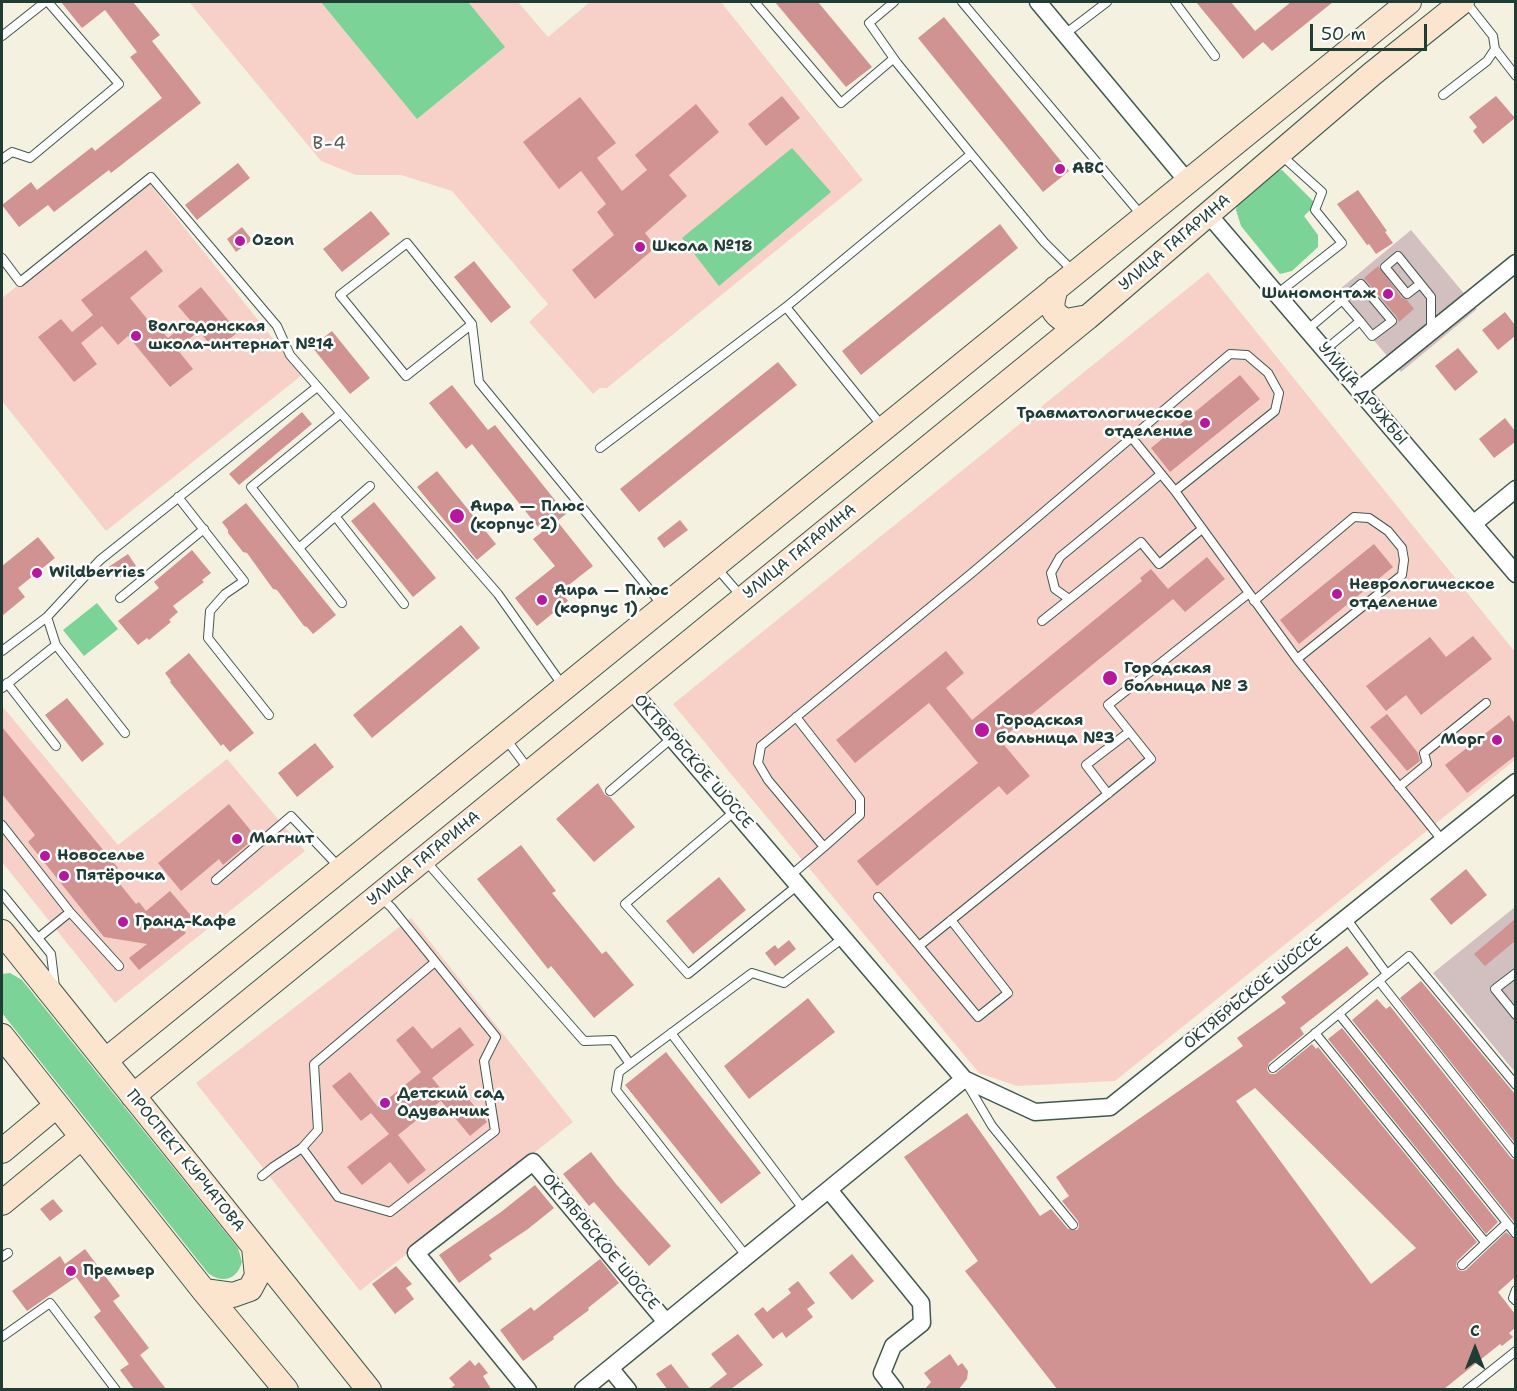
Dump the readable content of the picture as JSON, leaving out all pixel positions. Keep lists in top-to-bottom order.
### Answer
{
  "streets": {
    "street": [
      "УЛИЦА ГАГАРИНА",
      "УЛИЦА ДРУЖБЫ",
      "ОКТЯБРЬСКОЕ ШОССЕ",
      "ПРОСПЕКТ КУРЧАТОВА"
    ]
  },
  "crossings": [
    ["УЛИЦА ГАГАРИНА", "УЛИЦА ДРУЖБЫ"],
    ["УЛИЦА ГАГАРИНА", "ОКТЯБРЬСКОЕ ШОССЕ"],
    ["УЛИЦА ГАГАРИНА", "ПРОСПЕКТ КУРЧАТОВА"]
  ],
  "districts": ["В-4"],
  "places": [
    "ABC",
    "Ozon",
    "Школа №18",
    "Шиномонтаж",
    "Волгодонская школа-интернат №14",
    "Травматологическое отделение",
    "Аира — Плюс (корпус 2)",
    "Wildberries",
    "Неврологическое отделение",
    "Аира — Плюс (корпус 1)",
    "Городская больница № 3",
    "Городская больница №3",
    "Морг",
    "Магнит",
    "Новоселье",
    "Пятёрочка",
    "Гранд-Кафе",
    "Детский сад Одуванчик",
    "Премьер"
  ],
  "scale_bar": "50 m",
  "north": "top"
}
